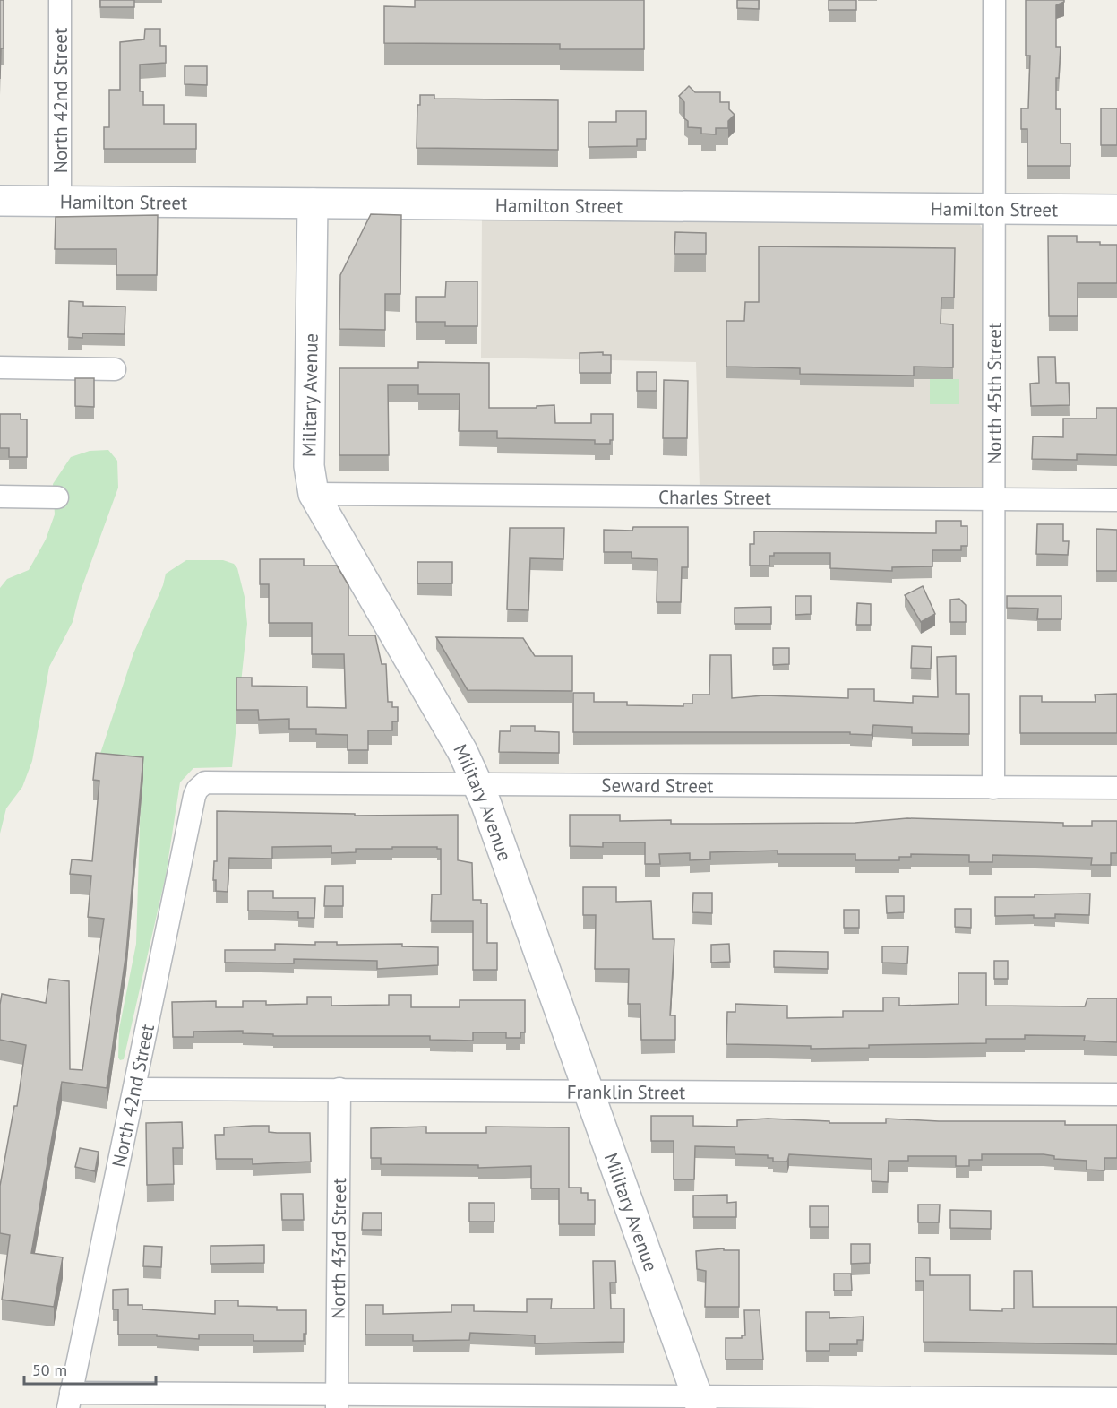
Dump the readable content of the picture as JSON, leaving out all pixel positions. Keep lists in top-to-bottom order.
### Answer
{
  "streets": {
    "street": [
      "North 42nd Street",
      "Hamilton Street",
      "North 45th Street",
      "Military Avenue",
      "Charles Street",
      "Seward Street",
      "Franklin Street",
      "North 43rd Street"
    ]
  },
  "crossings": [
    ["North 42nd Street", "Hamilton Street"],
    ["North 42nd Street", "Seward Street"],
    ["North 42nd Street", "Franklin Street"],
    ["Hamilton Street", "North 45th Street"],
    ["Hamilton Street", "Military Avenue"],
    ["North 45th Street", "Charles Street"],
    ["North 45th Street", "Seward Street"],
    ["Military Avenue", "Charles Street"],
    ["Military Avenue", "Seward Street"],
    ["Military Avenue", "Franklin Street"],
    ["Franklin Street", "North 43rd Street"]
  ],
  "scale_bar": "50 m"
}
